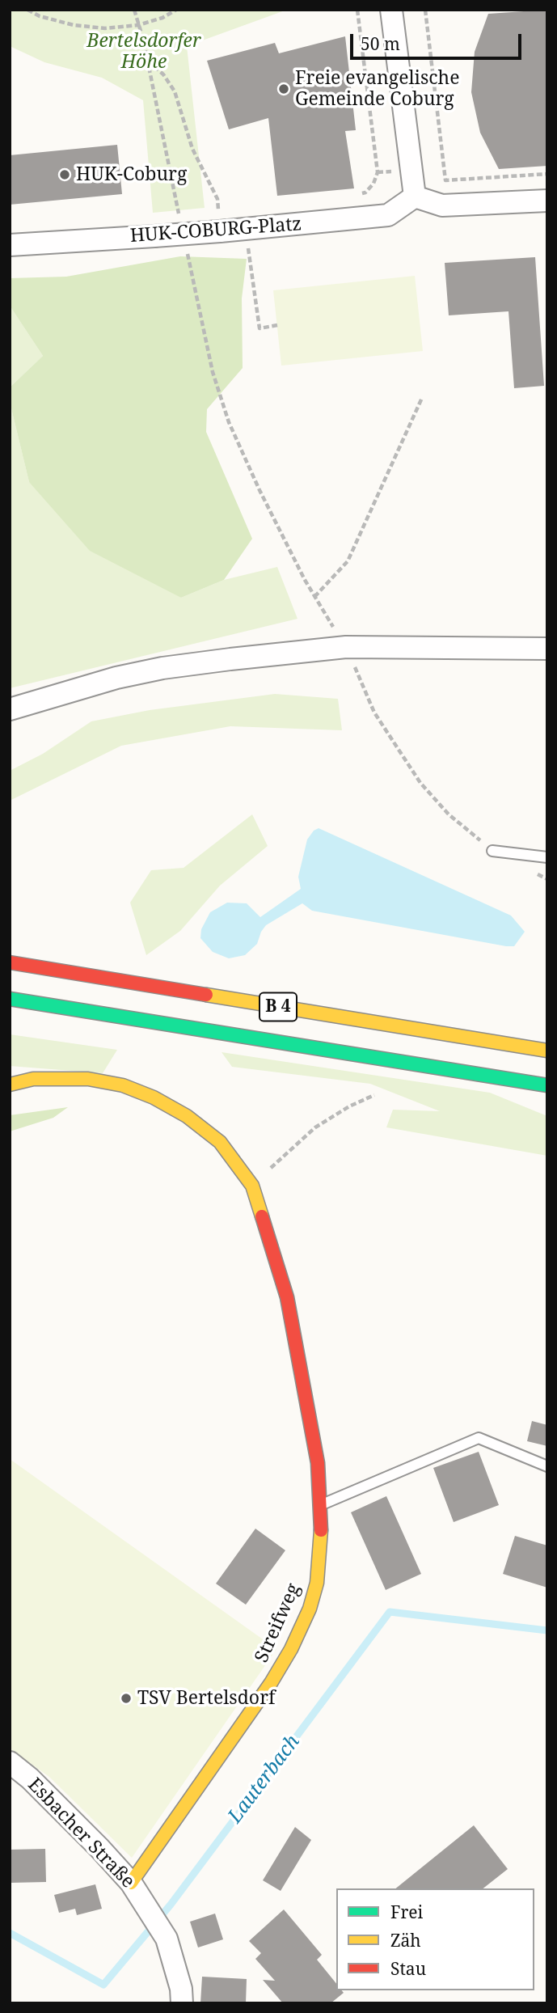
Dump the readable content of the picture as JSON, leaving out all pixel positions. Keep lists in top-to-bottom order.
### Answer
{
  "streets": {
    "main road": ["B 4", "Streifweg"],
    "street": ["HUK-COBURG-Platz", "Esbacher Straße"]
  },
  "crossings": [
    ["Streifweg", "Esbacher Straße"]
  ],
  "water": ["Lauterbach"],
  "parks": ["Bertelsdorfer Höhe"],
  "places": ["Freie evangelische Gemeinde Coburg", "HUK-Coburg", "TSV Bertelsdorf"],
  "legend": ["Frei", "Zäh", "Stau"],
  "scale_bar": "50 m"
}
